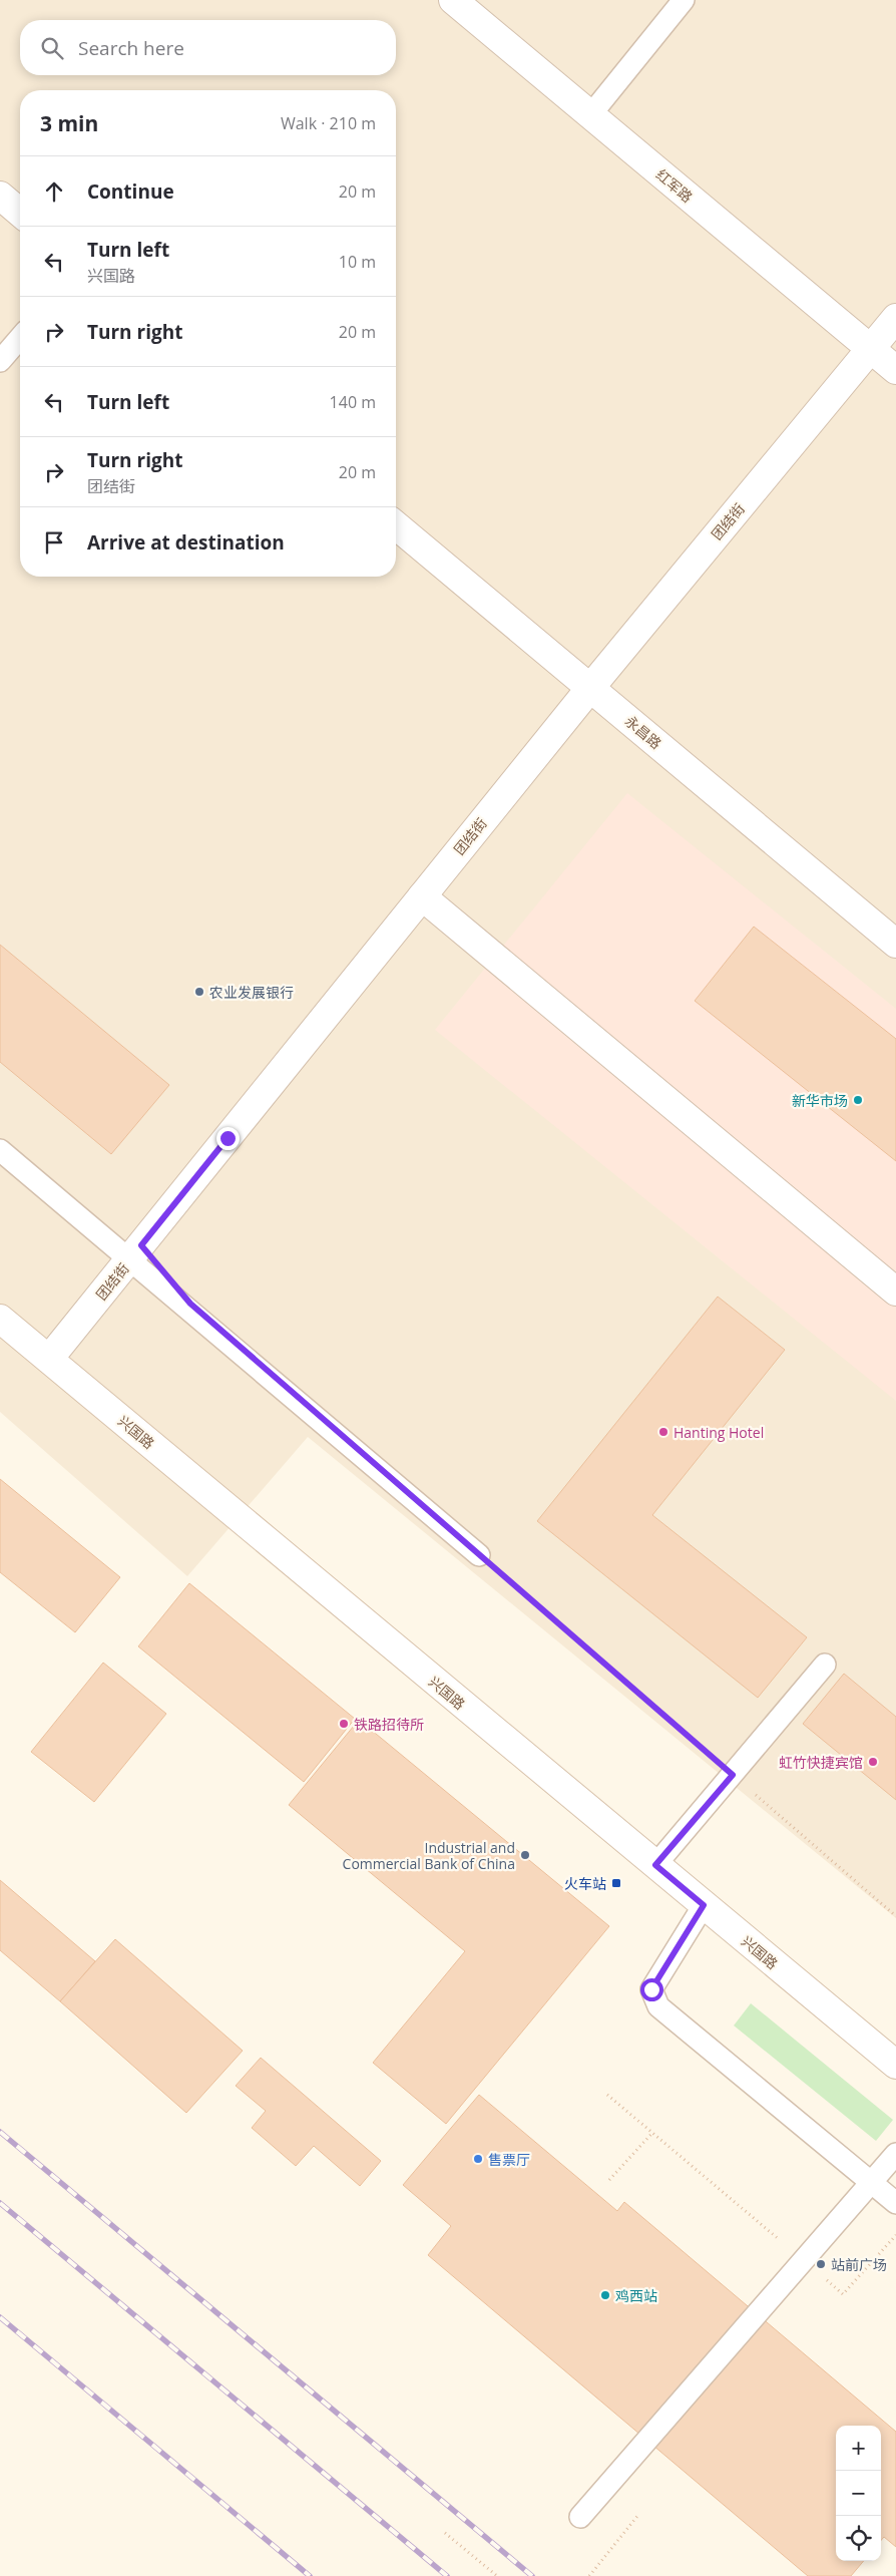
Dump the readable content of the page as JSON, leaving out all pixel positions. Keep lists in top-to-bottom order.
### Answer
{
  "streets": {
    "street": [
      "红军路",
      "团结街",
      "永昌路",
      "兴国路"
    ]
  },
  "crossings": [
    ["红军路", "团结街"],
    ["团结街", "永昌路"],
    ["团结街", "兴国路"]
  ],
  "places": {
    "other": [
      "农业发展银行",
      "新华市场",
      "Hanting Hotel",
      "铁路招待所",
      "虹竹快捷宾馆",
      "Industrial and Commercial Bank of China",
      "售票厅",
      "站前广场",
      "鸡西站"
    ],
    "transit": ["火车站"]
  },
  "page": {
    "search": "Search here",
    "heading": ["3 min", "Walk · 210 m"],
    "list": [
      ["Continue", "20 m"],
      ["Turn left", "兴国路", "10 m"],
      ["Turn right", "20 m"],
      ["Turn left", "140 m"],
      ["Turn right", "团结街", "20 m"],
      "Arrive at destination"
    ],
    "map_buttons": ["+", "−"]
  }
}
